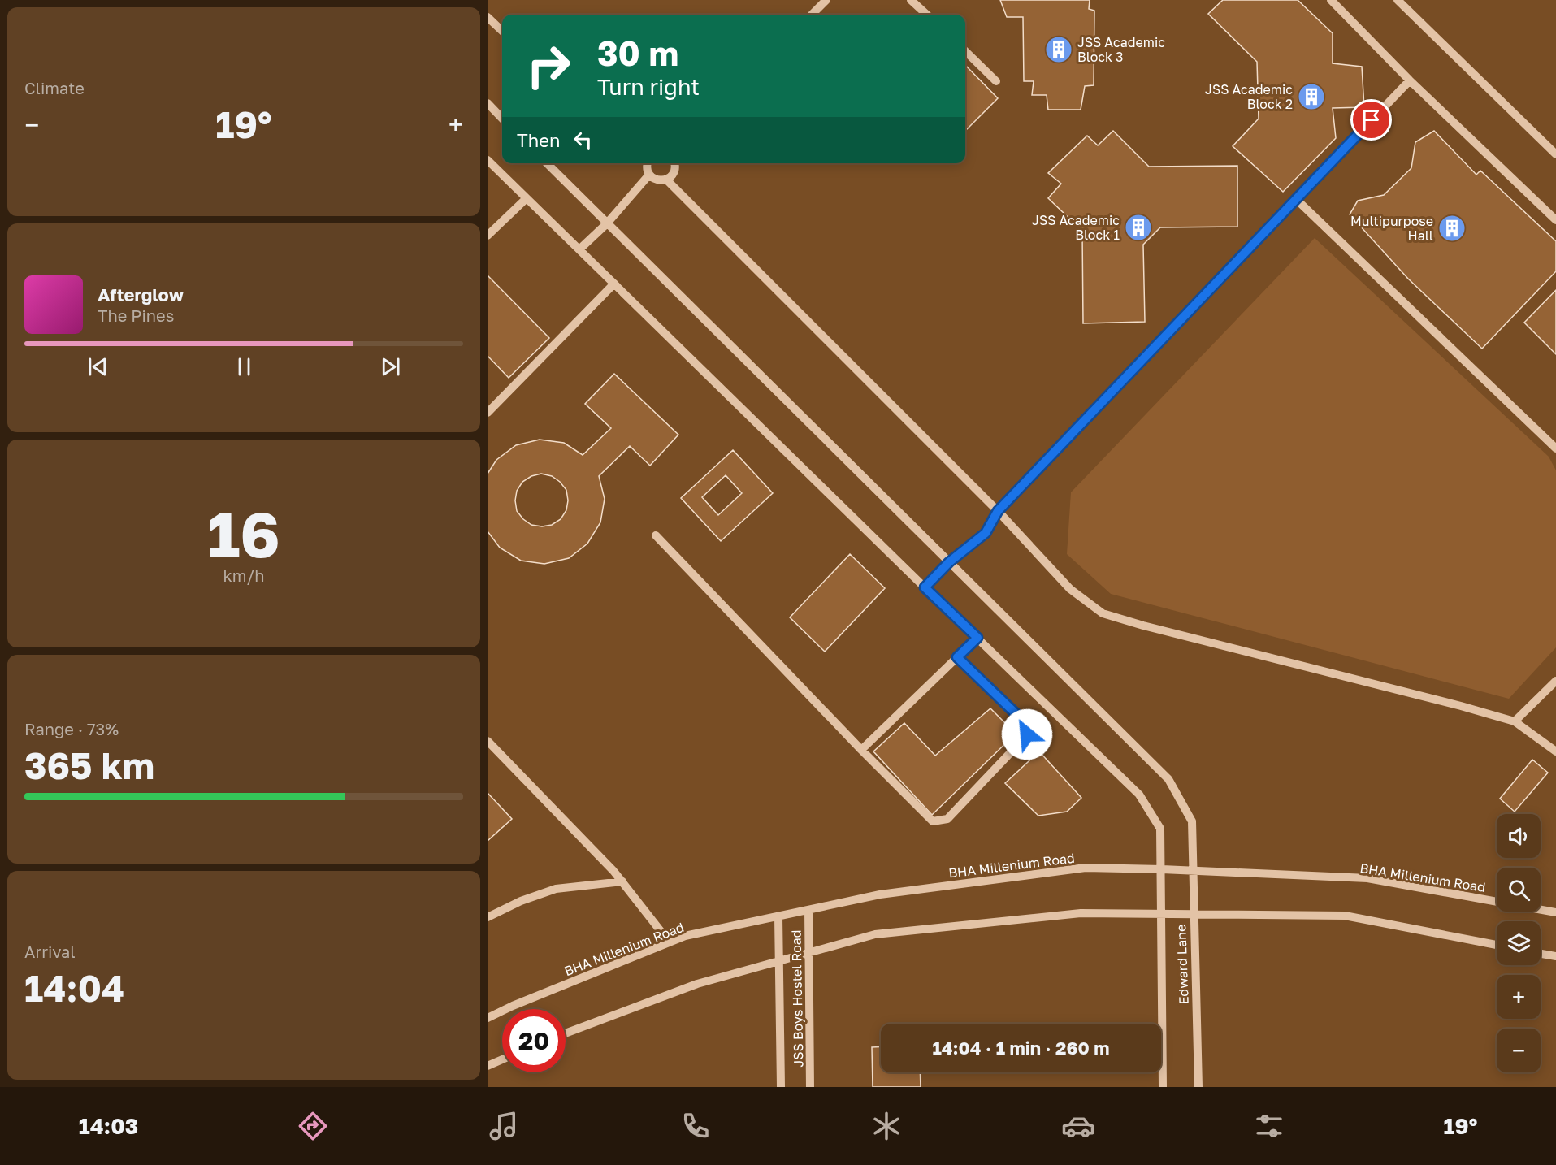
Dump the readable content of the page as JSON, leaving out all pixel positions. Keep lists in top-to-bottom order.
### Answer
{
  "streets": {
    "street": ["BHA Millenium Road", "Edward Lane", "JSS Boys Hostel Road"]
  },
  "crossings": [
    ["BHA Millenium Road", "Edward Lane"],
    ["BHA Millenium Road", "JSS Boys Hostel Road"]
  ],
  "places": {
    "building": [
      "JSS Academic Block 3",
      "JSS Academic Block 2",
      "JSS Academic Block 1",
      "Multipurpose Hall"
    ]
  },
  "page": {
    "tile": [
      "Climate",
      ["16", "km/h"],
      ["Range · 73%", "365 km"],
      ["Arrival", "14:04"]
    ],
    "turn": ["30 m", "Turn right"],
    "heat": ["−", "19°", "+"],
    "then": "Then",
    "song": ["Afterglow", "The Pines"],
    "map_buttons": ["+", "−"],
    "limit": "20",
    "trip": "14:04 · 1 min · 260 m",
    "tabs": ["14:03", "19°"]
  }
}
